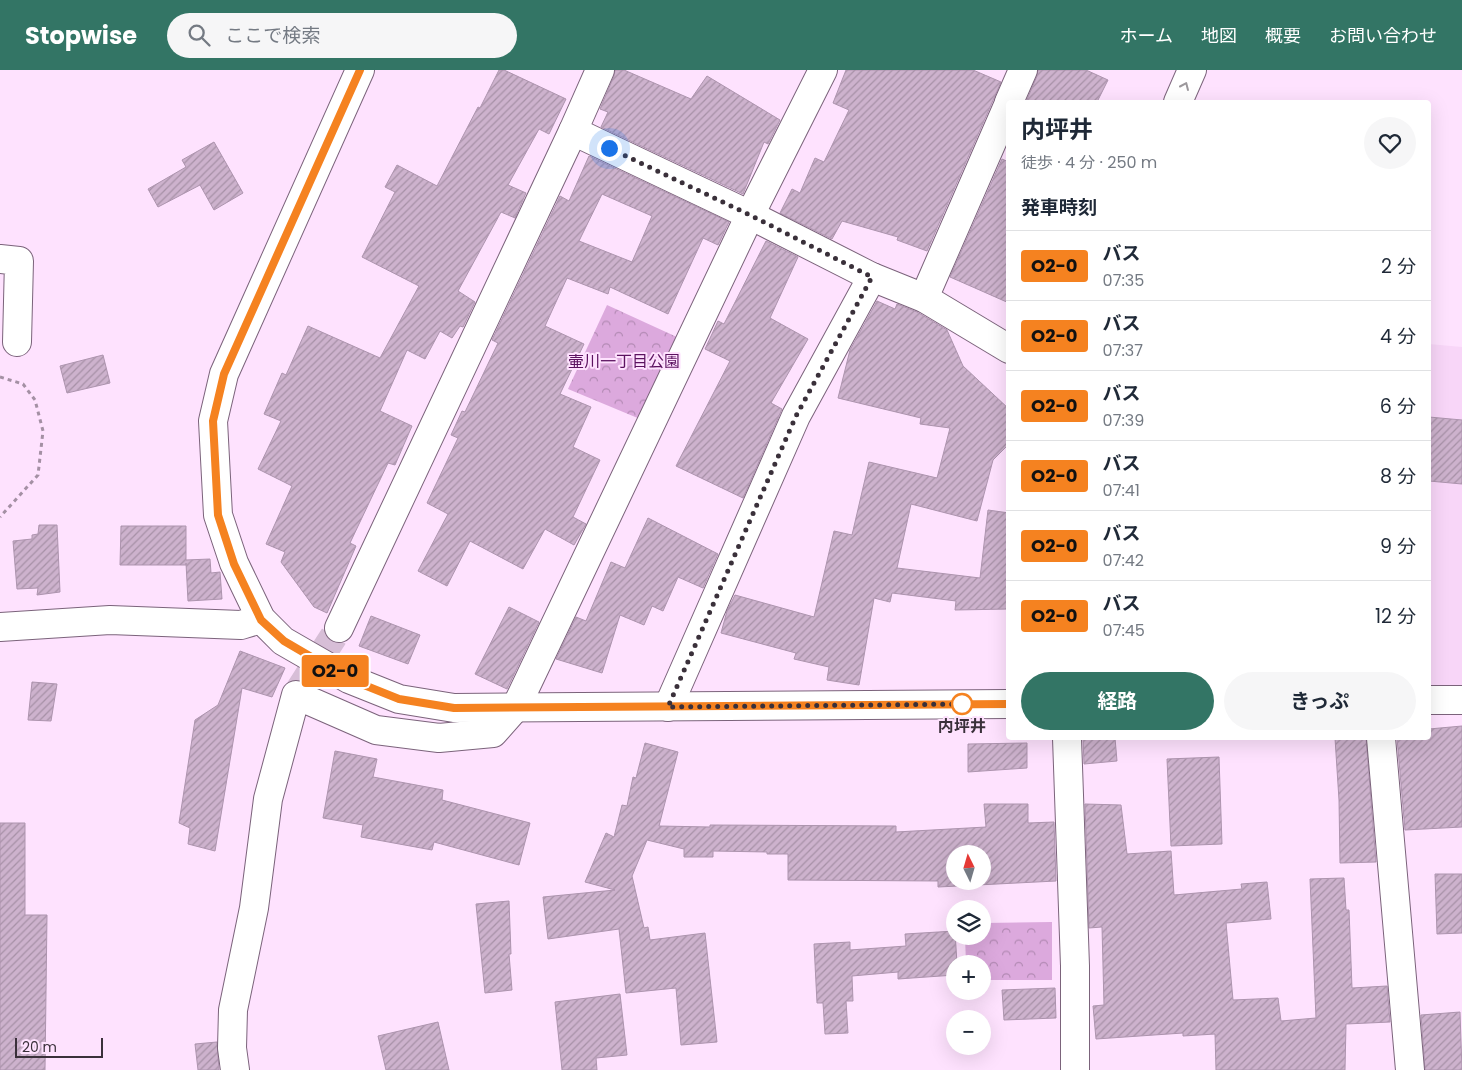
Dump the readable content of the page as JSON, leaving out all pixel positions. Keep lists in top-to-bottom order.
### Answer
{
  "parks": ["壷川一丁目公園"],
  "places": ["内坪井"],
  "lines": ["bus line O2-0"],
  "scale_bar": "20 m",
  "north": "top",
  "page": {
    "header": "Stopwise",
    "search": "ここで検索",
    "nav": [
      "ホーム",
      "地図",
      "概要",
      "お問い合わせ"
    ],
    "on_map": "O2-0",
    "heading": [
      ["内坪井", "徒歩 · 4 分 · 250 m"],
      "発車時刻"
    ],
    "list": [
      {
        "mark": "O2-0",
        "name": "バス",
        "note": "07:35",
        "value": "2 分"
      },
      {
        "mark": "O2-0",
        "name": "バス",
        "note": "07:37",
        "value": "4 分"
      },
      {
        "mark": "O2-0",
        "name": "バス",
        "note": "07:39",
        "value": "6 分"
      },
      {
        "mark": "O2-0",
        "name": "バス",
        "note": "07:41",
        "value": "8 分"
      },
      {
        "mark": "O2-0",
        "name": "バス",
        "note": "07:42",
        "value": "9 分"
      },
      {
        "mark": "O2-0",
        "name": "バス",
        "note": "07:45",
        "value": "12 分"
      }
    ],
    "buttons": ["経路", "きっぷ"],
    "map_buttons": ["+", "−"],
    "scale": "20 m"
  }
}
